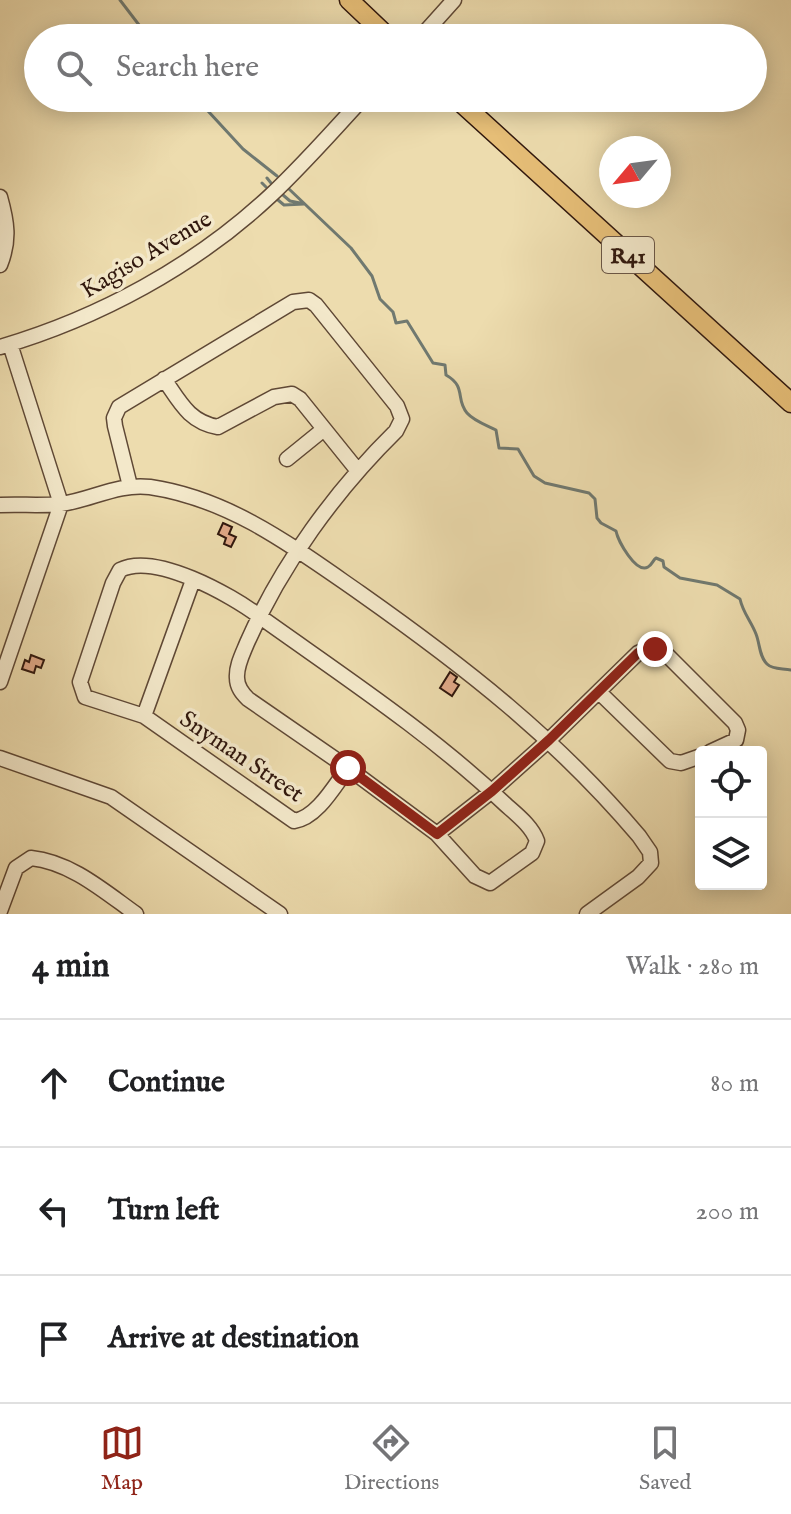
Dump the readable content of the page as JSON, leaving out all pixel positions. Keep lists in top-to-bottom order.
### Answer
{
  "streets": {
    "main road": ["R41"],
    "street": ["Kagiso Avenue", "Snyman Street"]
  },
  "north": "bottom left",
  "page": {
    "search": "Search here",
    "heading": ["4 min", "Walk · 280 m"],
    "list": [
      ["Continue", "80 m"],
      ["Turn left", "200 m"],
      "Arrive at destination"
    ],
    "nav": ["Map", "Directions", "Saved"]
  }
}
